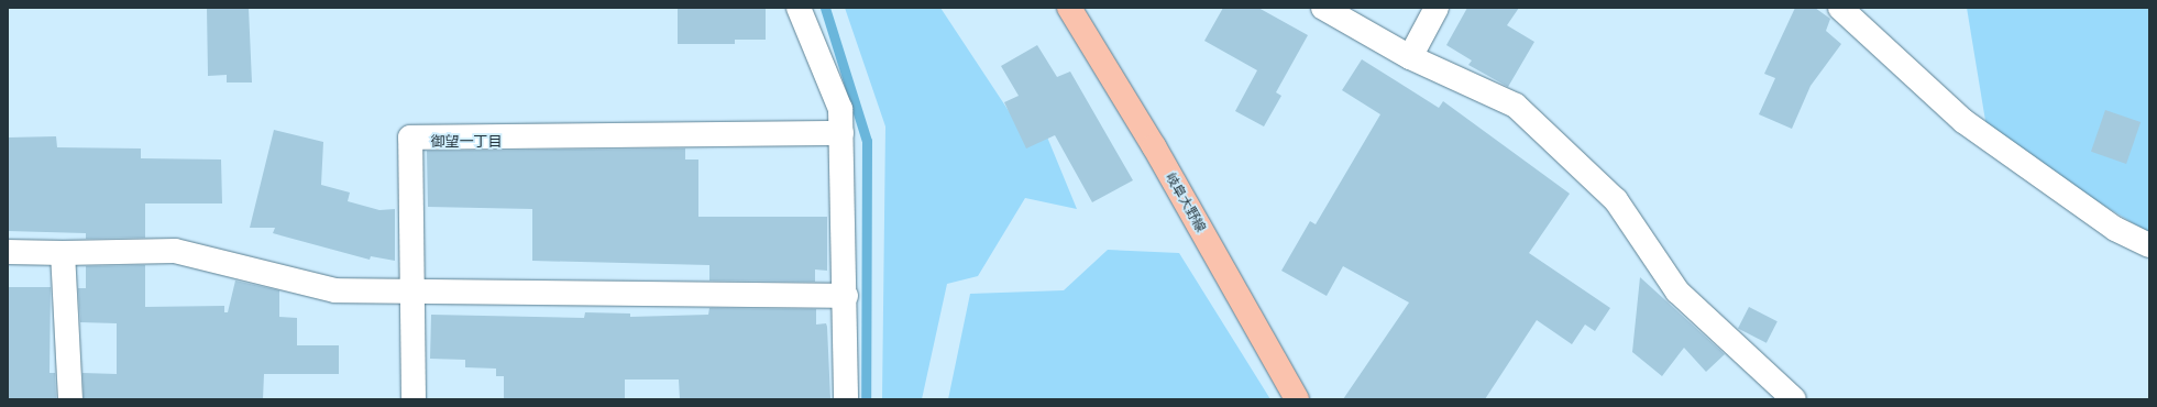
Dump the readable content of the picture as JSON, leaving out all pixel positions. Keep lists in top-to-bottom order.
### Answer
{
  "streets": {
    "main road": ["岐阜大野線"]
  },
  "districts": ["御望一丁目"]
}
